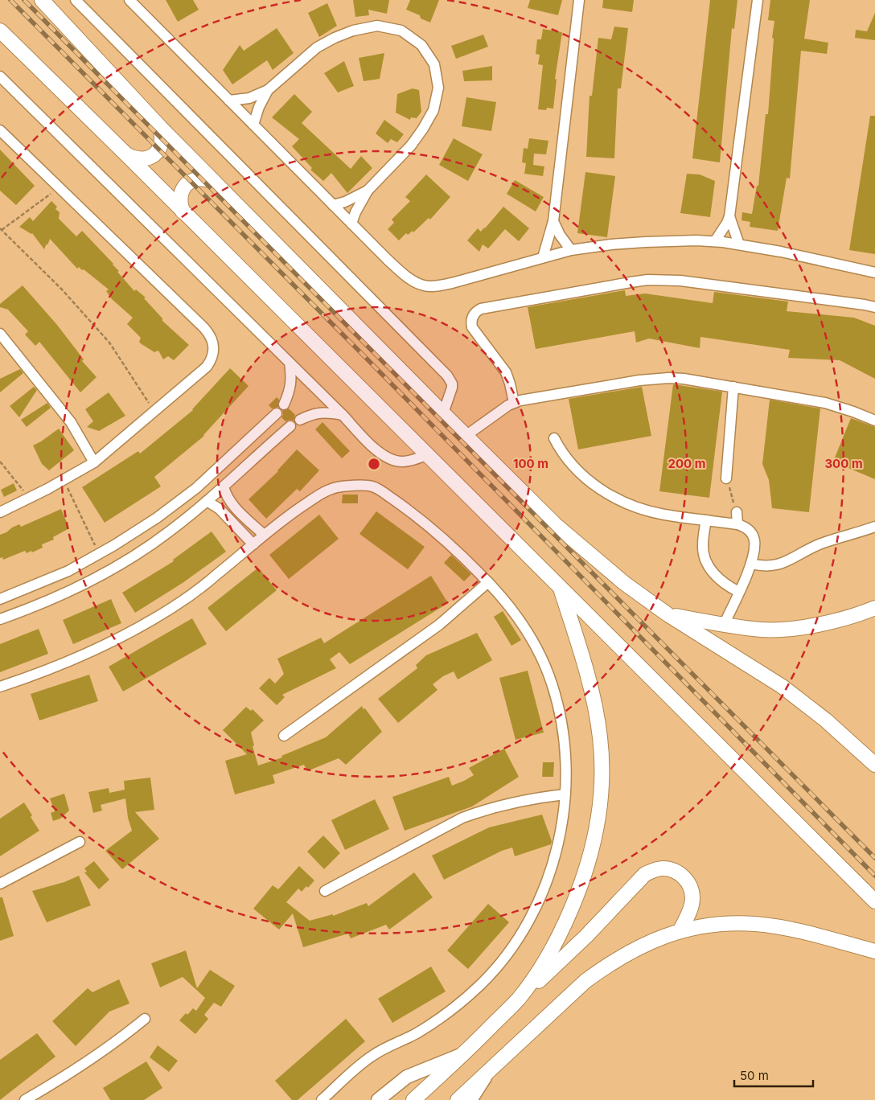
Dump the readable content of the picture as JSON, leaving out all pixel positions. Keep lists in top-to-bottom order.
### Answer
{
  "scale_bar": "50 m",
  "rings": ["100 m", "200 m", "300 m"]
}
